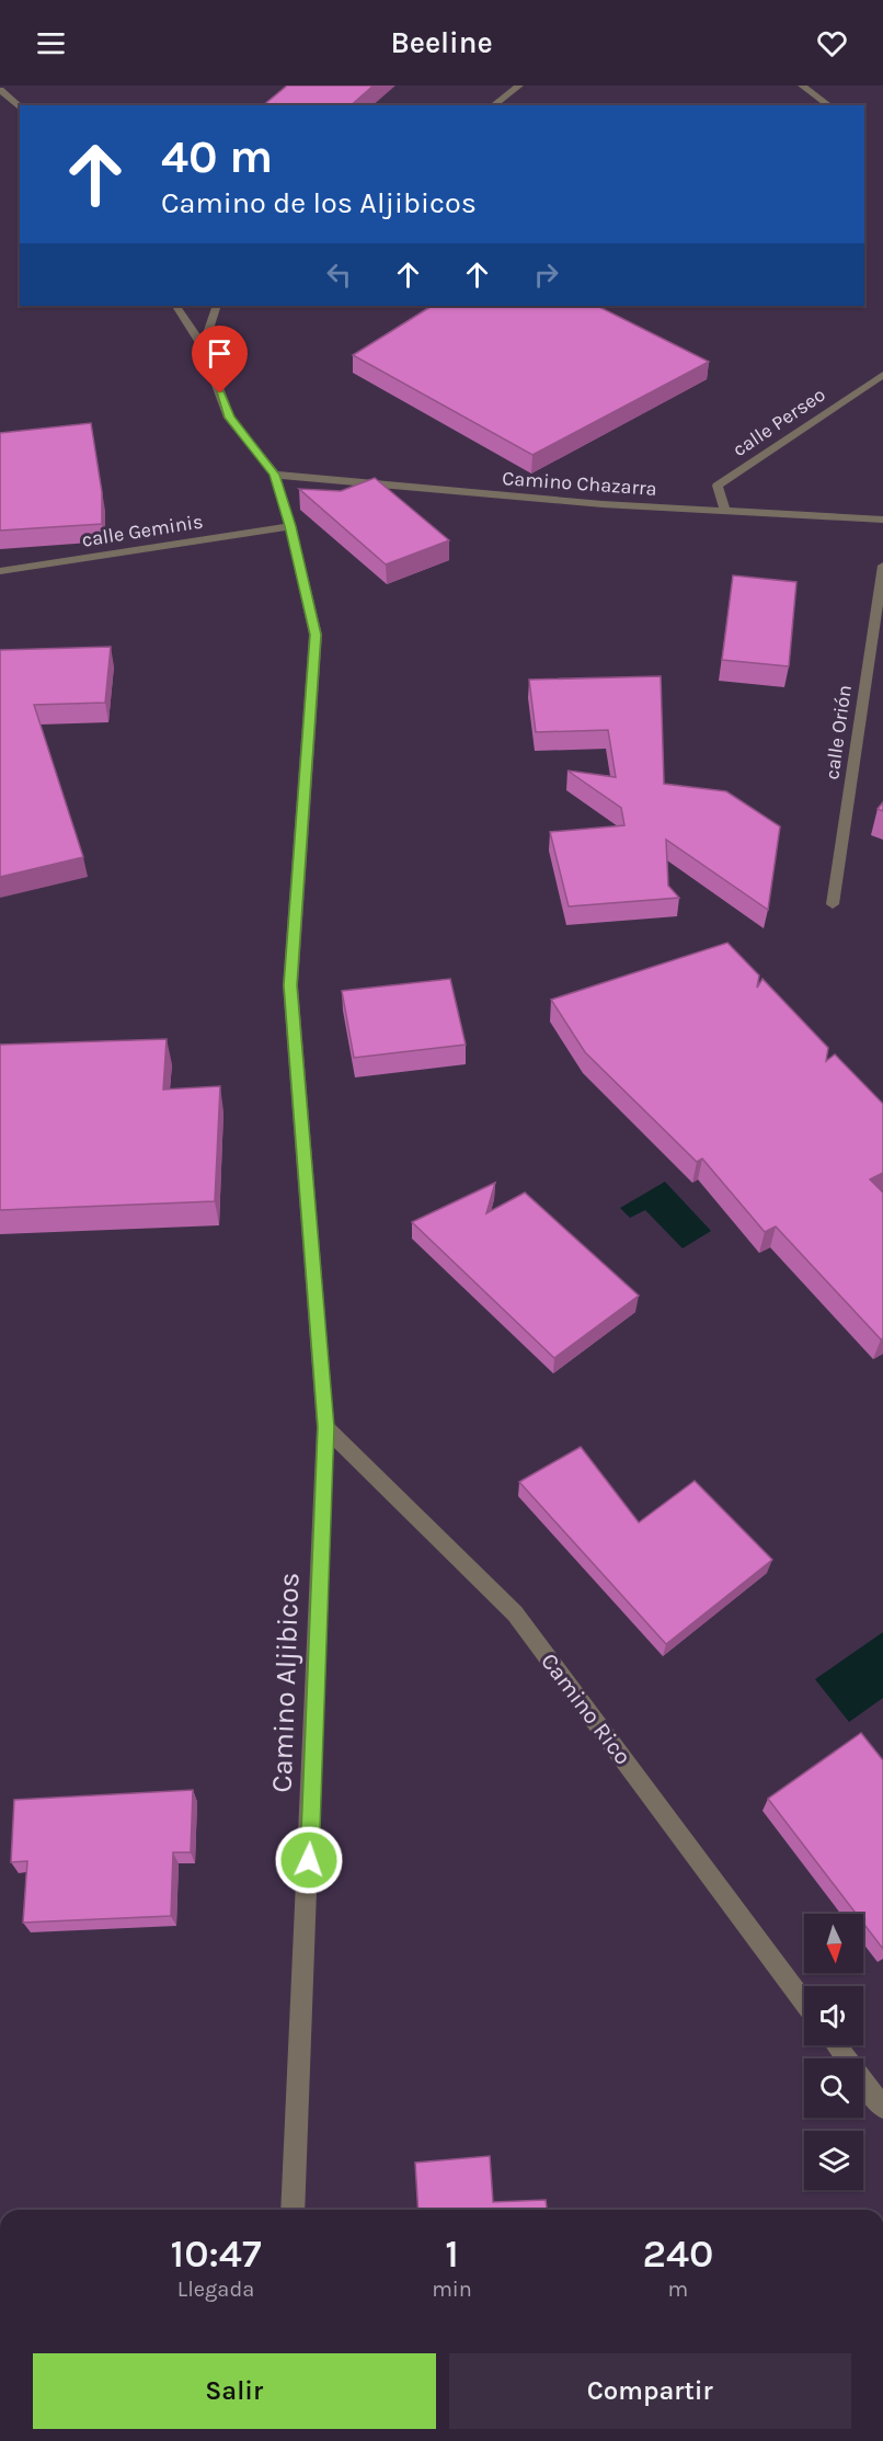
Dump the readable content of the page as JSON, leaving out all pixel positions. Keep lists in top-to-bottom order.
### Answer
{
  "streets": {
    "street": [
      "calle Perseo",
      "Camino Chazarra",
      "calle Geminis",
      "calle Orión",
      "Camino Aljibicos",
      "Camino Rico"
    ]
  },
  "crossings": [
    ["calle Perseo", "Camino Chazarra"],
    ["Camino Chazarra", "Camino Aljibicos"],
    ["calle Geminis", "Camino Aljibicos"],
    ["Camino Aljibicos", "Camino Rico"]
  ],
  "north": "bottom",
  "page": {
    "header": "Beeline",
    "turn": ["40 m", "Camino de los Aljibicos"],
    "eta": [
      "10:47",
      "Llegada",
      "1",
      "min",
      "240",
      "m"
    ],
    "buttons": ["Salir", "Compartir"]
  }
}
